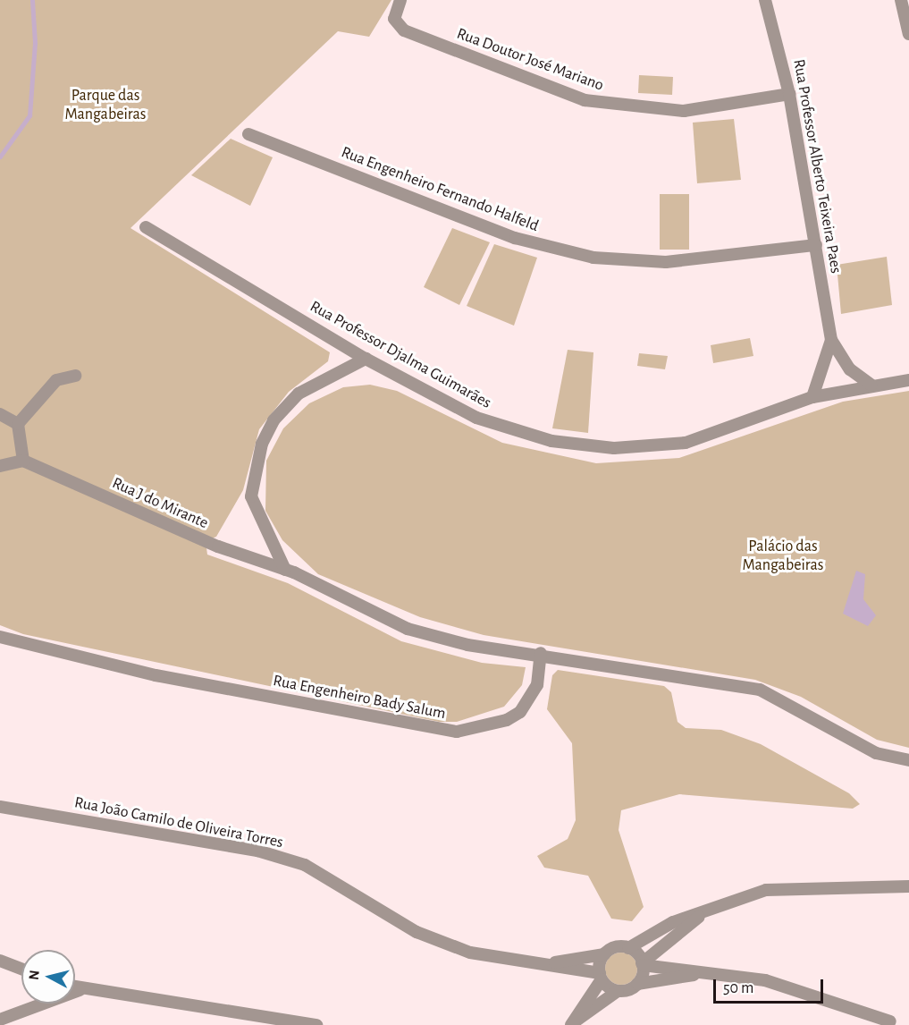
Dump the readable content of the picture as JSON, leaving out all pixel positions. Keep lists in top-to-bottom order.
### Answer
{
  "streets": {
    "street": [
      "Rua Doutor José Mariano",
      "Rua Professor Alberto Teixeira Paes",
      "Rua Engenheiro Fernando Halfeld",
      "Rua Professor Djalma Guimarães",
      "Rua J do Mirante",
      "Rua Engenheiro Bady Salum",
      "Rua João Camilo de Oliveira Torres"
    ]
  },
  "crossings": [
    ["Rua Doutor José Mariano", "Rua Professor Alberto Teixeira Paes"],
    ["Rua Professor Alberto Teixeira Paes", "Rua Engenheiro Fernando Halfeld"],
    ["Rua J do Mirante", "Rua Engenheiro Bady Salum"]
  ],
  "parks": ["Parque das Mangabeiras", "Palácio das Mangabeiras"],
  "scale_bar": "50 m",
  "north": "left"
}
